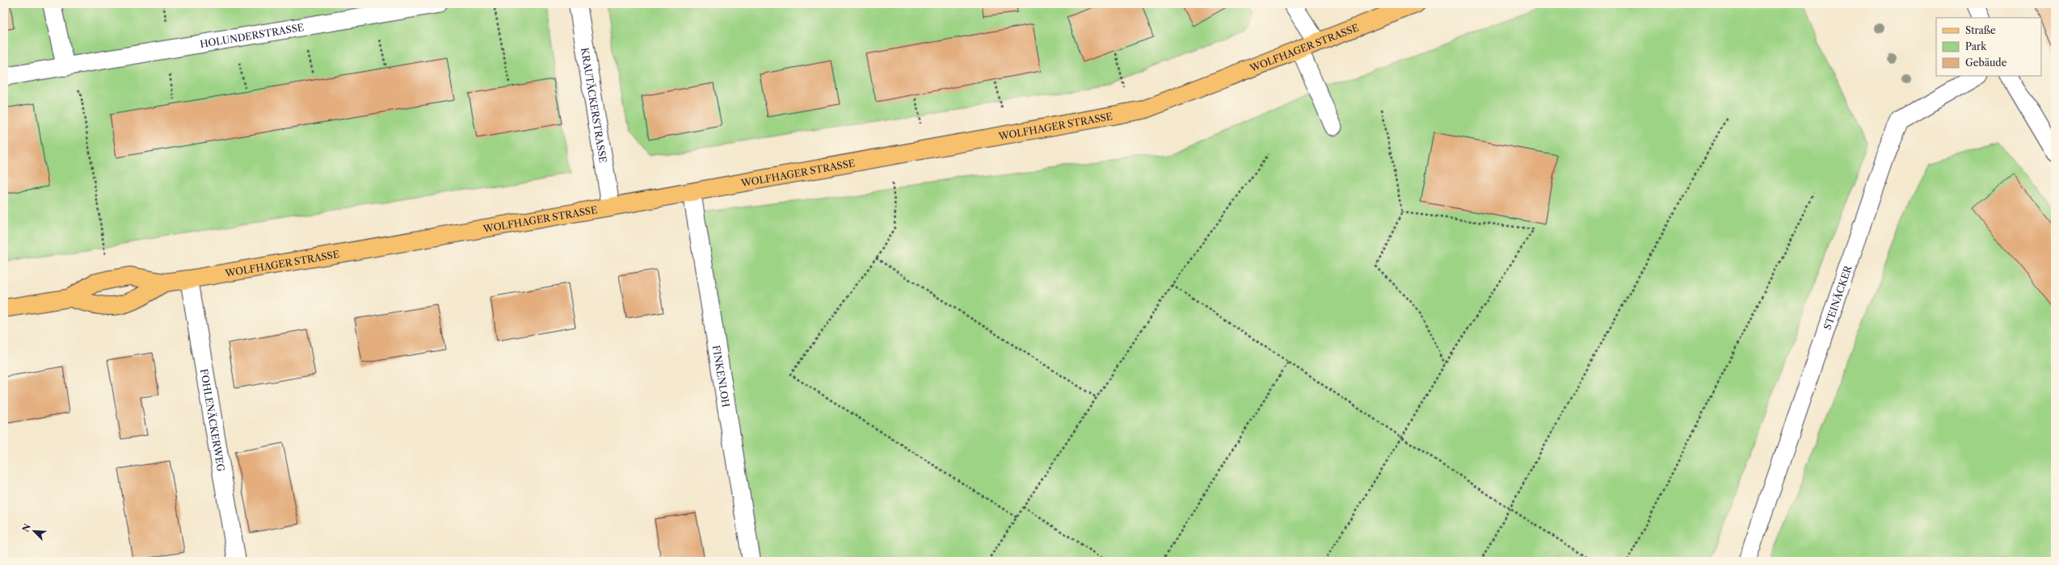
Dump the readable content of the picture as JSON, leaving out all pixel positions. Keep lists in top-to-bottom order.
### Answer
{
  "streets": {
    "main road": ["WOLFHAGER STRASSE"],
    "street": [
      "HOLUNDERSTRASSE",
      "KRAUTÄCKERSTRASSE",
      "STEINÄCKER",
      "FINKENLOH",
      "FOHLENÄCKERWEG"
    ]
  },
  "crossings": [
    ["WOLFHAGER STRASSE", "KRAUTÄCKERSTRASSE"],
    ["WOLFHAGER STRASSE", "FINKENLOH"],
    ["WOLFHAGER STRASSE", "FOHLENÄCKERWEG"]
  ],
  "legend": ["Straße", "Park", "Gebäude"],
  "north": "top left"
}
